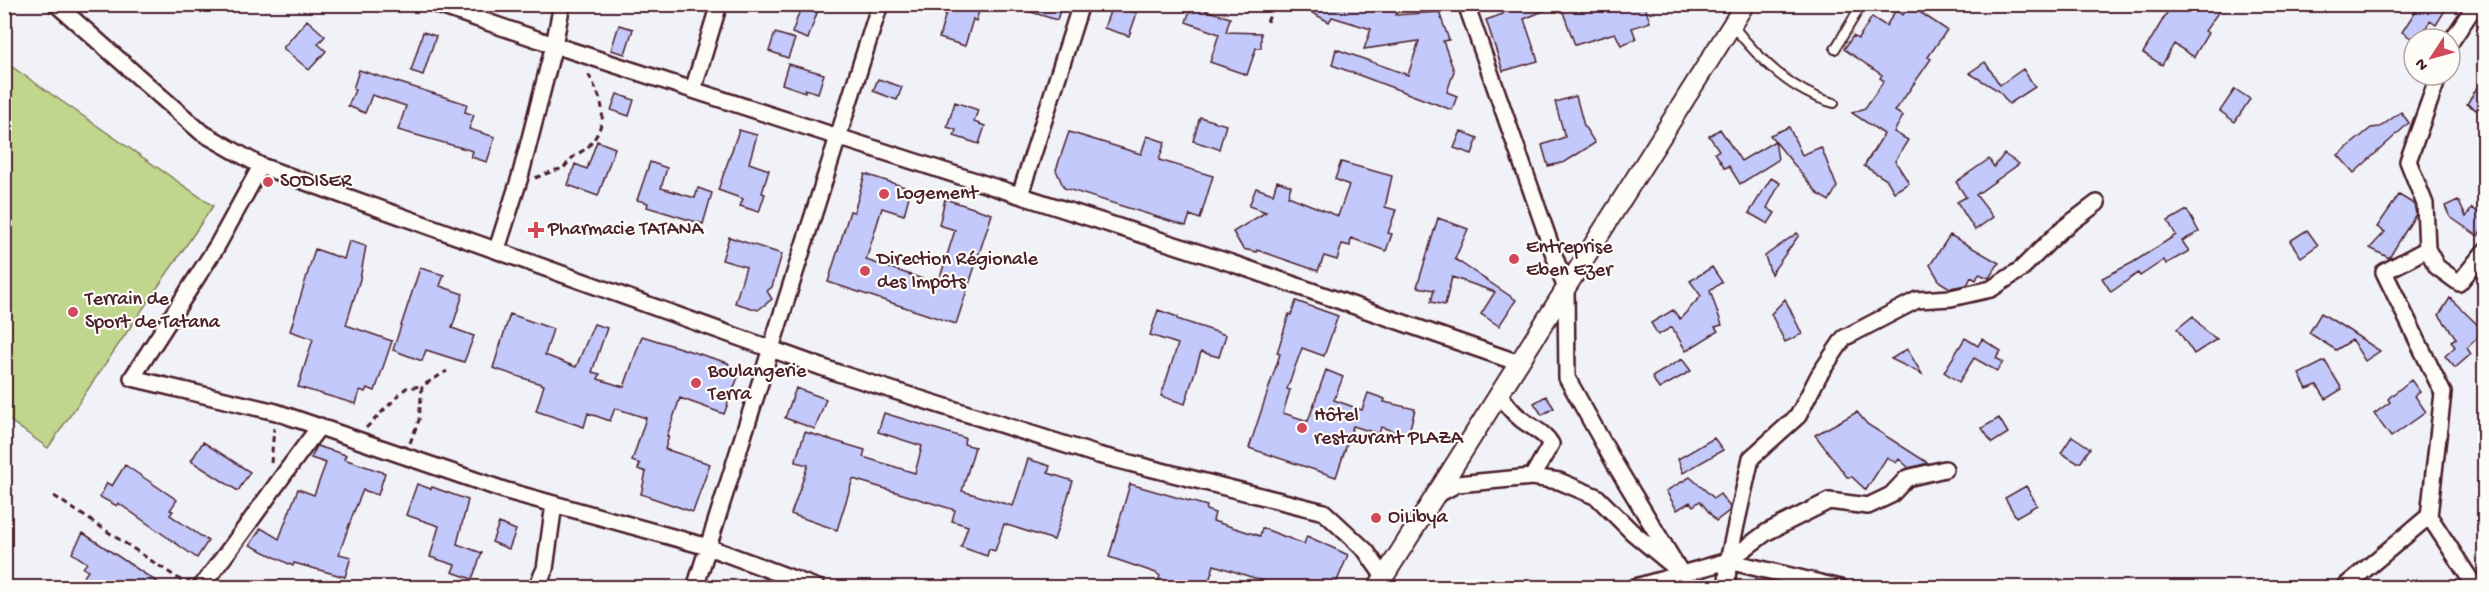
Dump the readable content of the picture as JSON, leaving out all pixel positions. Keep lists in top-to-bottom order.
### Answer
{
  "places": {
    "other": [
      "SODISER",
      "Logement",
      "Entreprise Eben Ezer",
      "Direction Régionale des Impôts",
      "Terrain de Sport de Tatana",
      "Boulangerie Terra",
      "Hôtel restaurant PLAZA",
      "OiLibya"
    ],
    "health": ["Pharmacie TATANA"]
  },
  "north": "bottom left"
}
